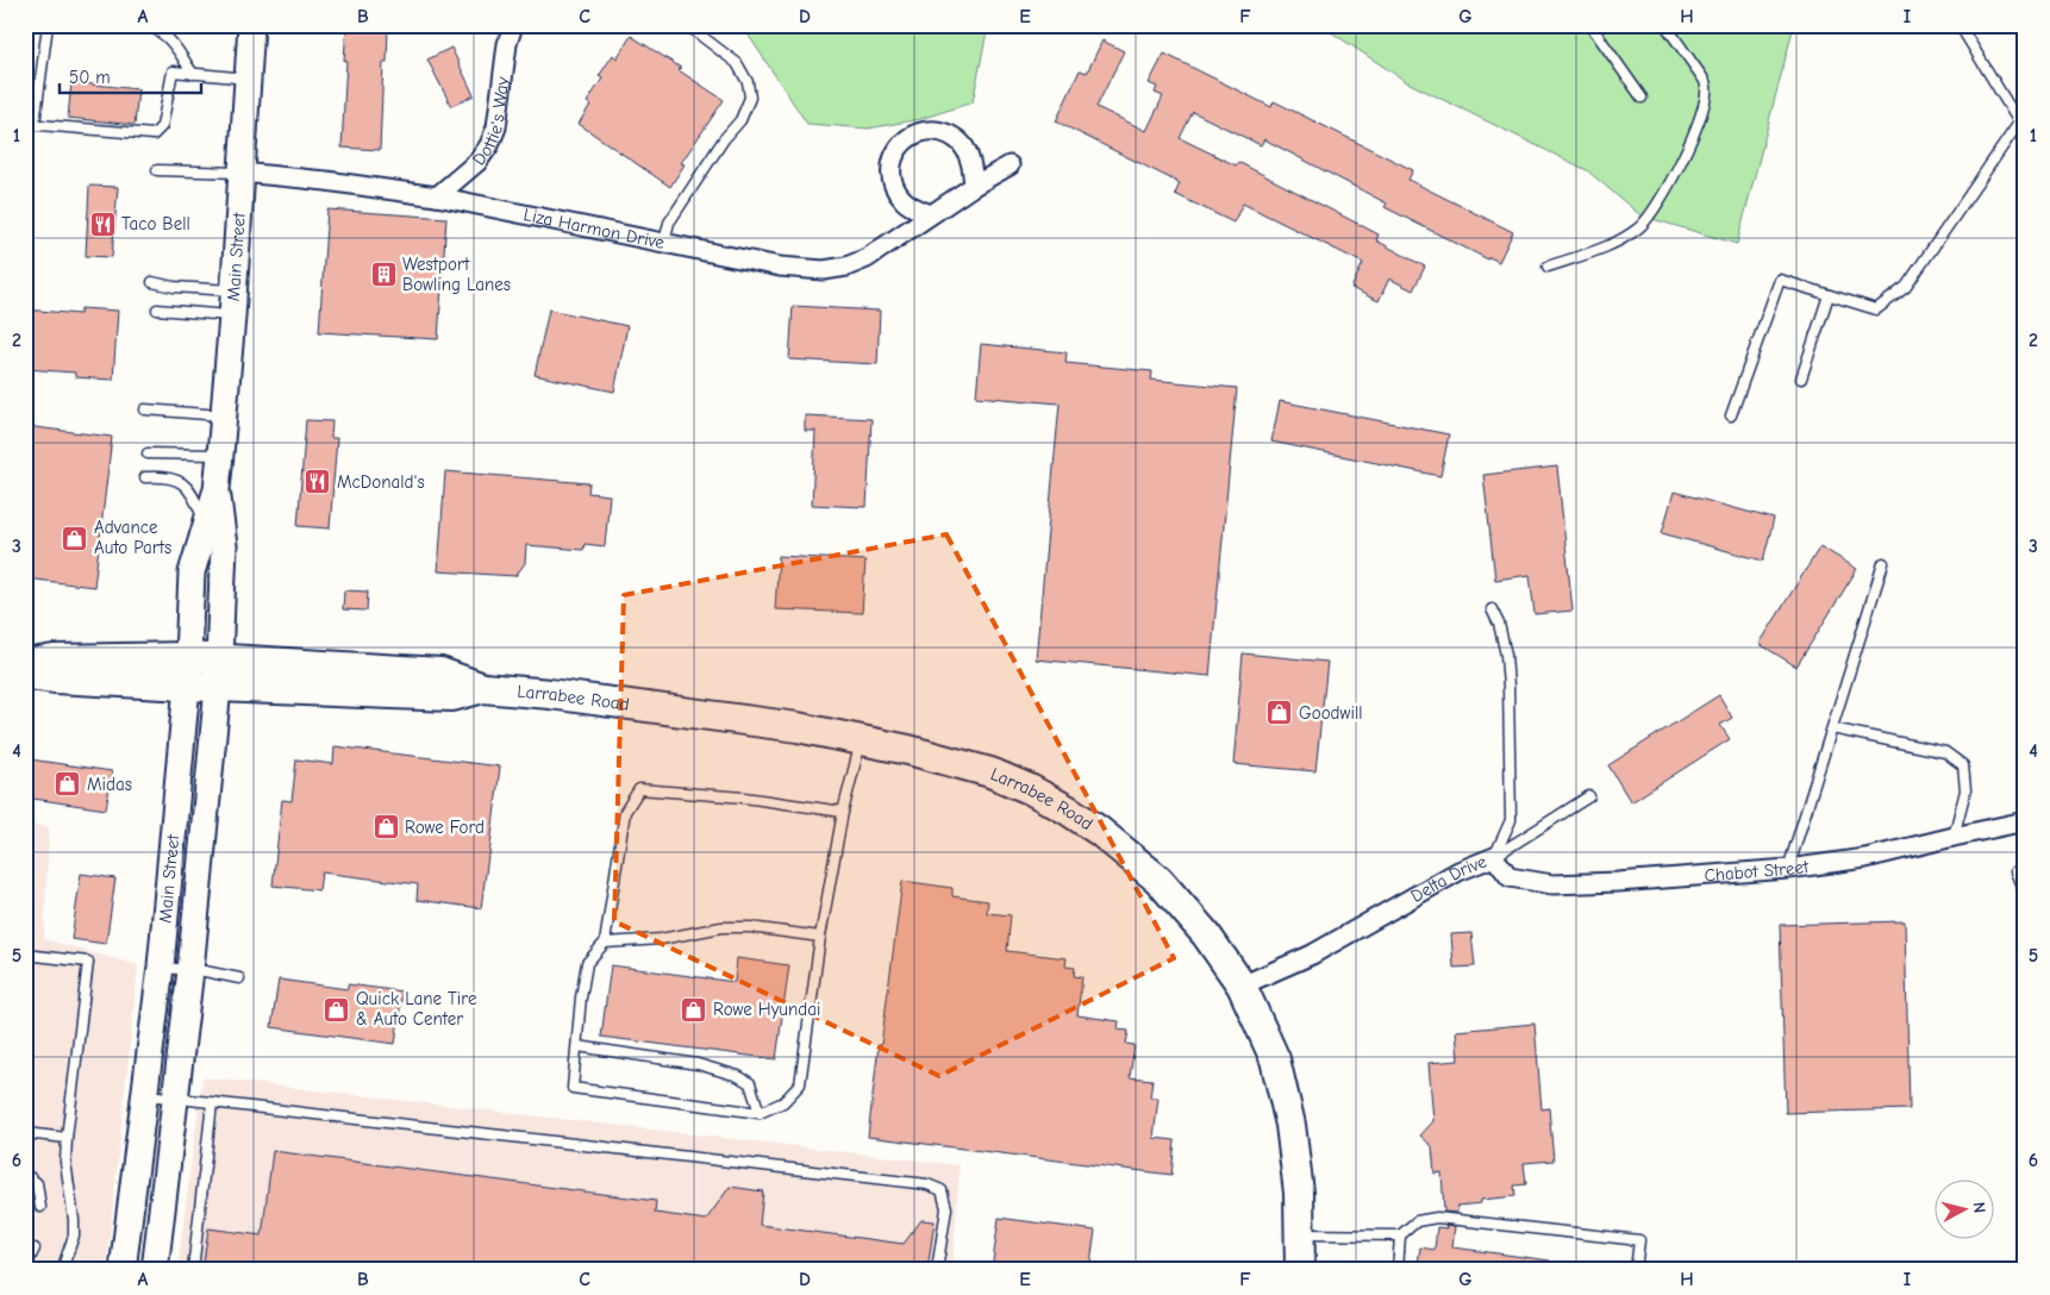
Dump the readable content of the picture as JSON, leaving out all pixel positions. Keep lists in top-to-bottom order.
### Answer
{
  "streets": {
    "main road": ["Main Street", "Larrabee Road"],
    "street": [
      "Dottie's Way",
      "Liza Harmon Drive",
      "Chabot Street",
      "Delta Drive"
    ]
  },
  "crossings": [
    ["Dottie's Way", "Liza Harmon Drive"],
    ["Liza Harmon Drive", "Main Street"],
    ["Main Street", "Larrabee Road"],
    ["Larrabee Road", "Delta Drive"],
    ["Chabot Street", "Delta Drive"]
  ],
  "places": {
    "restaurant": ["Taco Bell", "McDonald's"],
    "building": ["Westport Bowling Lanes"],
    "shop": [
      "Advance Auto Parts",
      "Goodwill",
      "Midas",
      "Rowe Ford",
      "Quick Lane Tire & Auto Center",
      "Rowe Hyundai"
    ]
  },
  "scale_bar": "50 m",
  "north": "right",
  "grid": {
    "columns": [
      "A",
      "B",
      "C",
      "D",
      "E",
      "F",
      "G",
      "H",
      "I"
    ],
    "rows": [
      "1",
      "2",
      "3",
      "4",
      "5",
      "6"
    ]
  }
}
